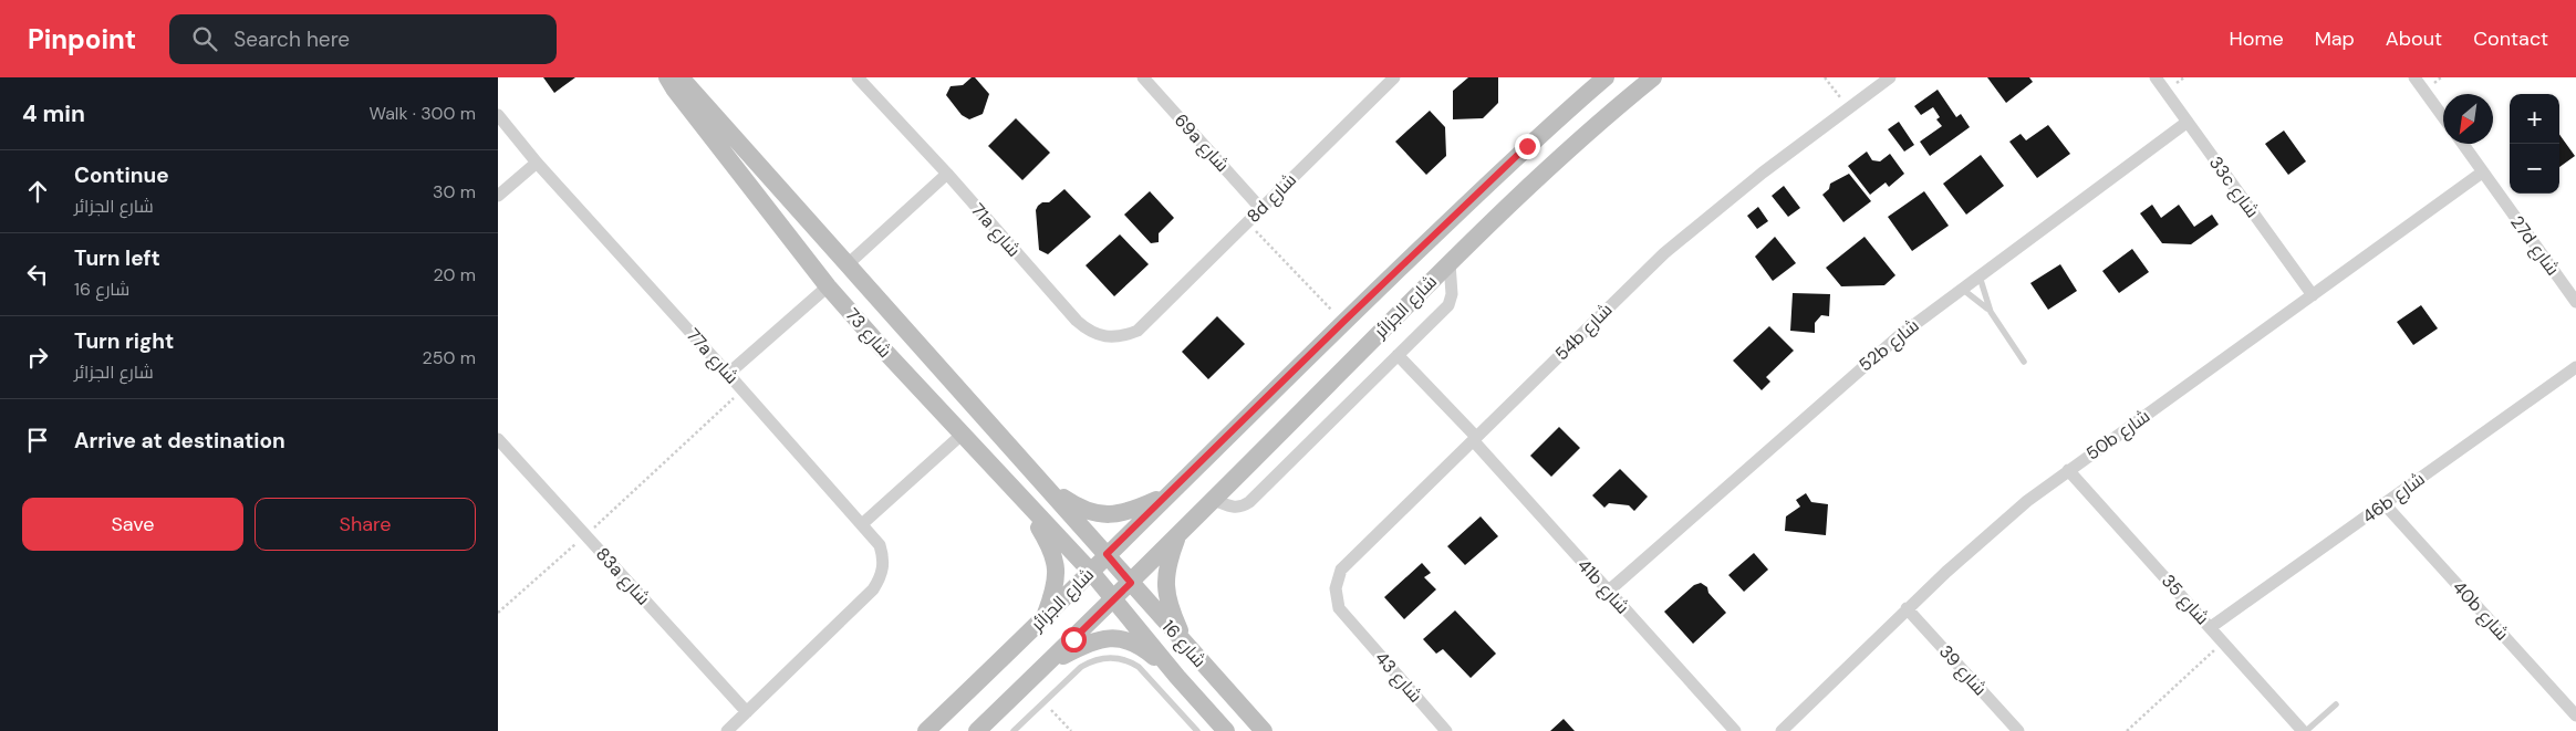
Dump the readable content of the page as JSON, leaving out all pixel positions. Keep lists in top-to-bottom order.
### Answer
{
  "streets": {
    "main road": ["شارع الجزائر", "شارع 73", "شارع 16"],
    "street": [
      "69a شارع",
      "33c شارع",
      "8d شارع",
      "71a شارع",
      "27d شارع",
      "54b شارع",
      "52b شارع",
      "77a شارع",
      "50b شارع",
      "46b شارع",
      "83a شارع",
      "41b شارع",
      "شارع 35",
      "40b شارع",
      "شارع 39",
      "شارع 43"
    ]
  },
  "crossings": [
    ["69a شارع", "8d شارع"],
    ["33c شارع", "52b شارع"],
    ["33c شارع", "50b شارع"],
    ["8d شارع", "71a شارع"],
    ["27d شارع", "50b شارع"],
    ["شارع الجزائر", "شارع 73"],
    ["شارع الجزائر", "شارع 16"],
    ["54b شارع", "41b شارع"],
    ["54b شارع", "شارع 43"],
    ["شارع 73", "شارع 16"],
    ["52b شارع", "41b شارع"],
    ["77a شارع", "83a شارع"],
    ["50b شارع", "شارع 35"],
    ["50b شارع", "شارع 39"],
    ["46b شارع", "شارع 35"],
    ["46b شارع", "40b شارع"]
  ],
  "north": "bottom left",
  "page": {
    "header": "Pinpoint",
    "search": "Search here",
    "nav": [
      "Home",
      "Map",
      "About",
      "Contact"
    ],
    "heading": ["4 min", "Walk · 300 m"],
    "map_buttons": ["+", "−"],
    "list": [
      ["Continue", "شارع الجزائر", "30 m"],
      ["Turn left", "شارع 16", "20 m"],
      ["Turn right", "شارع الجزائر", "250 m"],
      "Arrive at destination"
    ],
    "buttons": ["Save", "Share"]
  }
}
